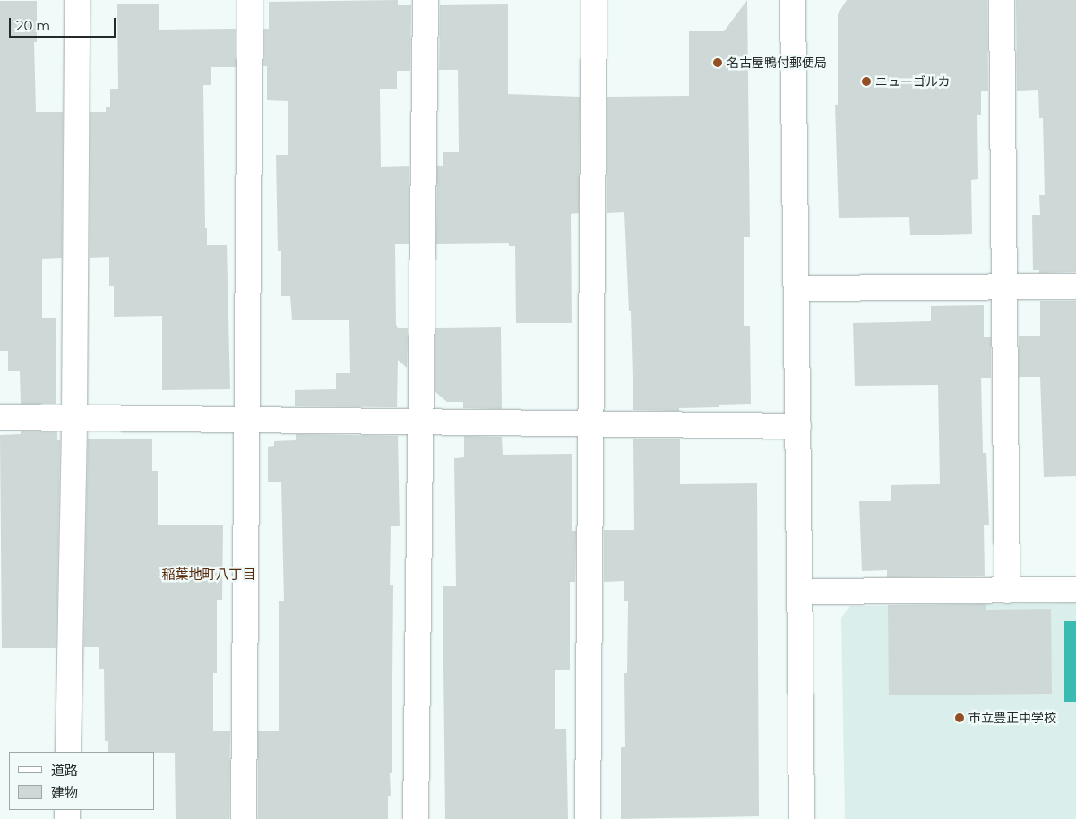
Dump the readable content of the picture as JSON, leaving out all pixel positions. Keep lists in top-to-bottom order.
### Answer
{
  "districts": ["稲葉地町八丁目"],
  "places": ["名古屋鴨付郵便局", "ニューゴルカ", "市立豊正中学校"],
  "legend": ["道路", "建物"],
  "scale_bar": "20 m"
}
